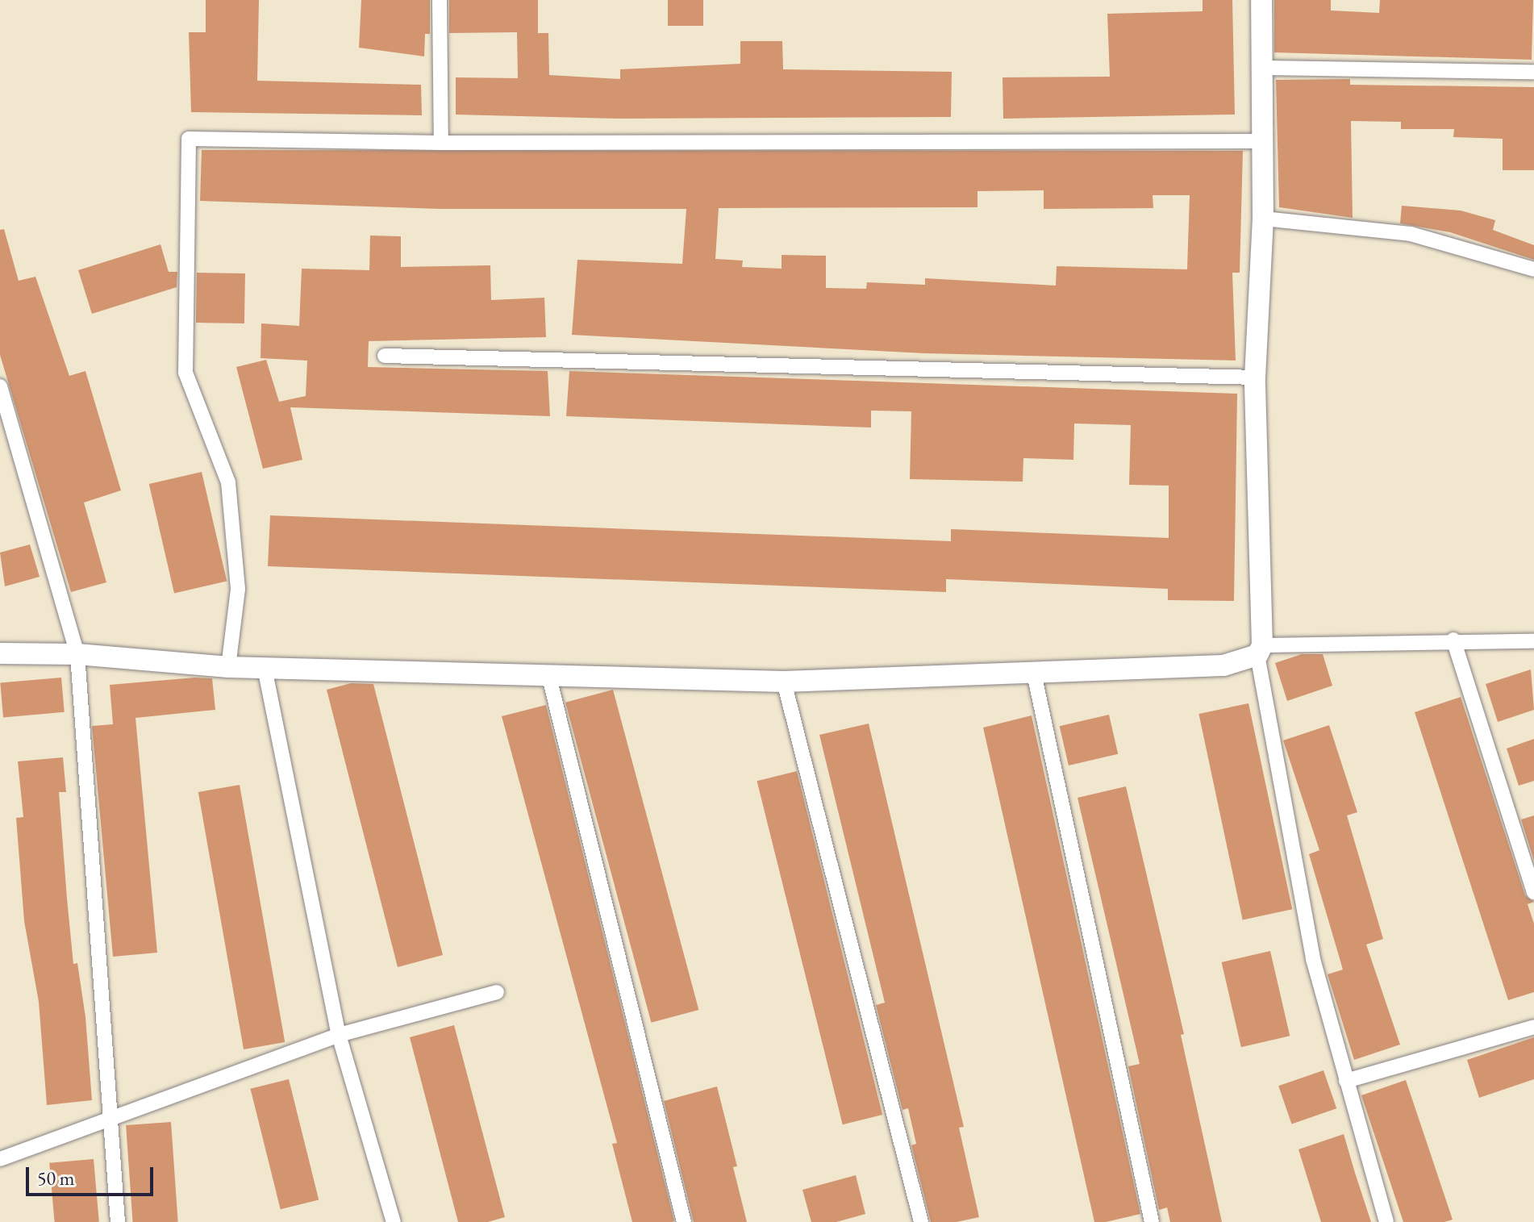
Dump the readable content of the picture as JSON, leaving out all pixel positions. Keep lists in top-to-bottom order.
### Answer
{
  "scale_bar": "50 m"
}
